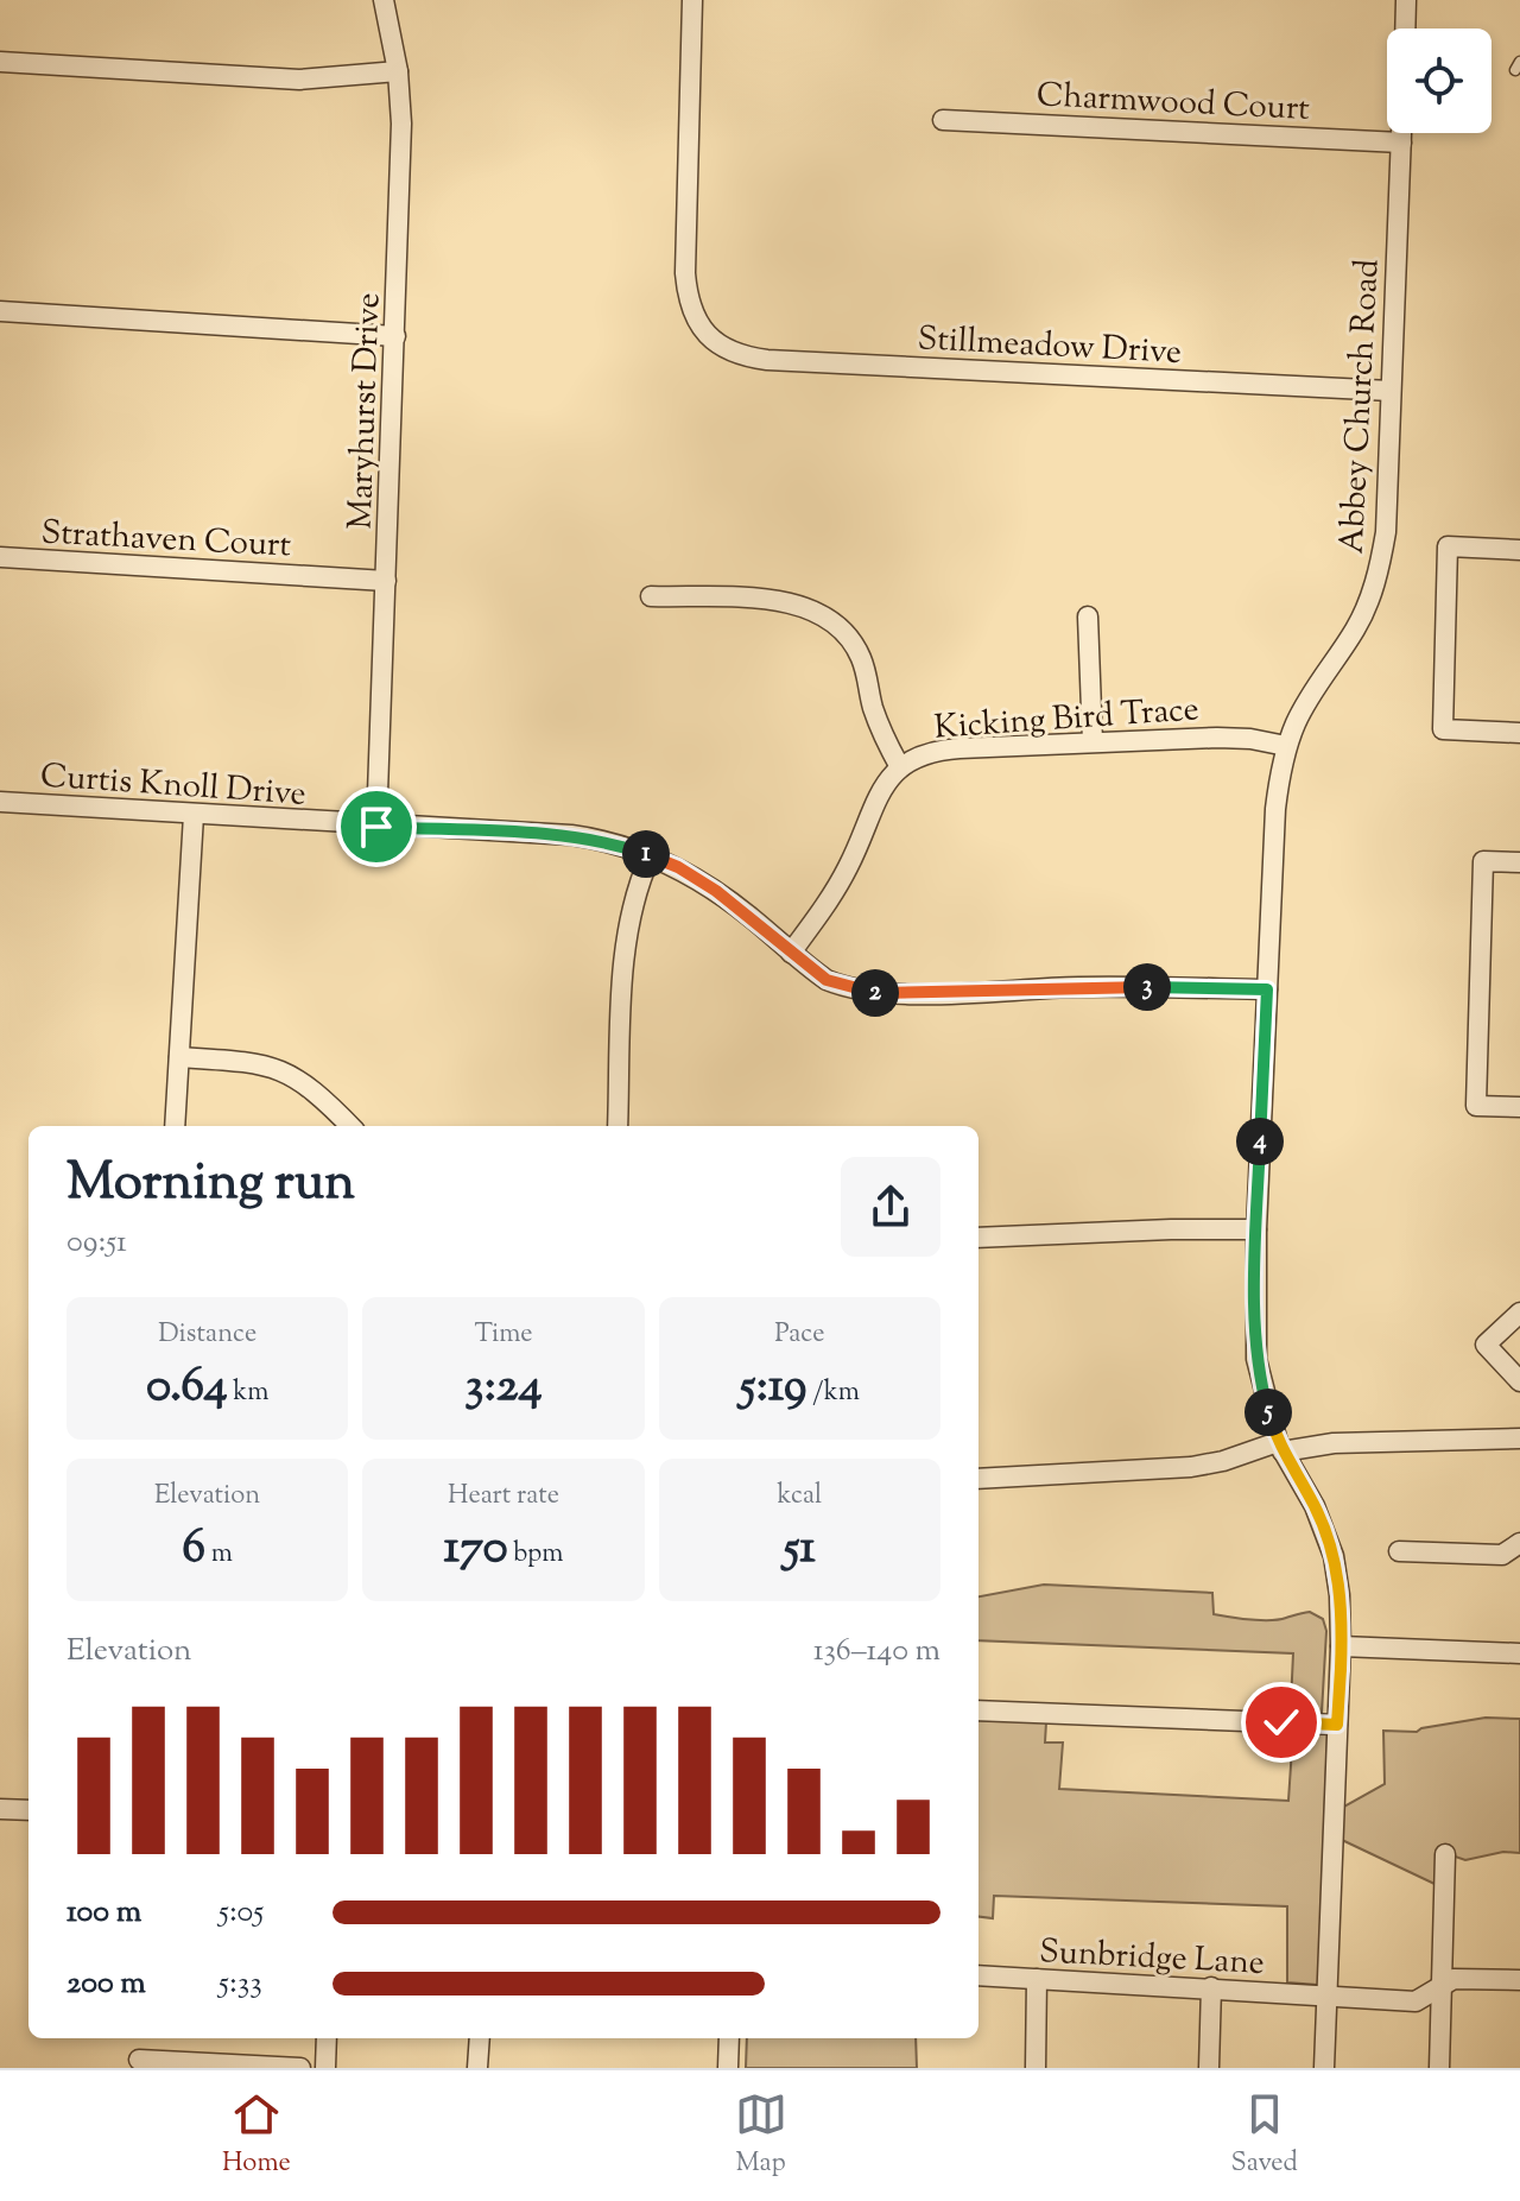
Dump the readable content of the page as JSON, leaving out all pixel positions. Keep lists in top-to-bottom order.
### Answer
{
  "streets": {
    "street": [
      "Charmwood Court",
      "Stillmeadow Drive",
      "Abbey Church Road",
      "Maryhurst Drive",
      "Strathaven Court",
      "Kicking Bird Trace",
      "Curtis Knoll Drive",
      "Sunbridge Lane"
    ]
  },
  "crossings": [
    ["Charmwood Court", "Abbey Church Road"],
    ["Stillmeadow Drive", "Abbey Church Road"],
    ["Abbey Church Road", "Kicking Bird Trace"],
    ["Abbey Church Road", "Curtis Knoll Drive"],
    ["Abbey Church Road", "Sunbridge Lane"],
    ["Maryhurst Drive", "Strathaven Court"],
    ["Maryhurst Drive", "Curtis Knoll Drive"],
    ["Kicking Bird Trace", "Curtis Knoll Drive"]
  ],
  "page": {
    "pins": [
      "1",
      "3",
      "2",
      "4",
      "5"
    ],
    "heading": ["Morning run", "09:51"],
    "stats": [
      ["Distance", "0.64 km"],
      ["Time", "3:24"],
      ["Pace", "5:19 /km"],
      ["Elevation", "6 m"],
      ["Heart rate", "170 bpm"],
      ["kcal", "51"]
    ],
    "chart": ["Elevation", "136–140 m"],
    "list": [
      {
        "name": "100 m",
        "note": "5:05"
      },
      {
        "name": "200 m",
        "note": "5:33"
      }
    ],
    "tabs": ["Home", "Map", "Saved"]
  }
}
